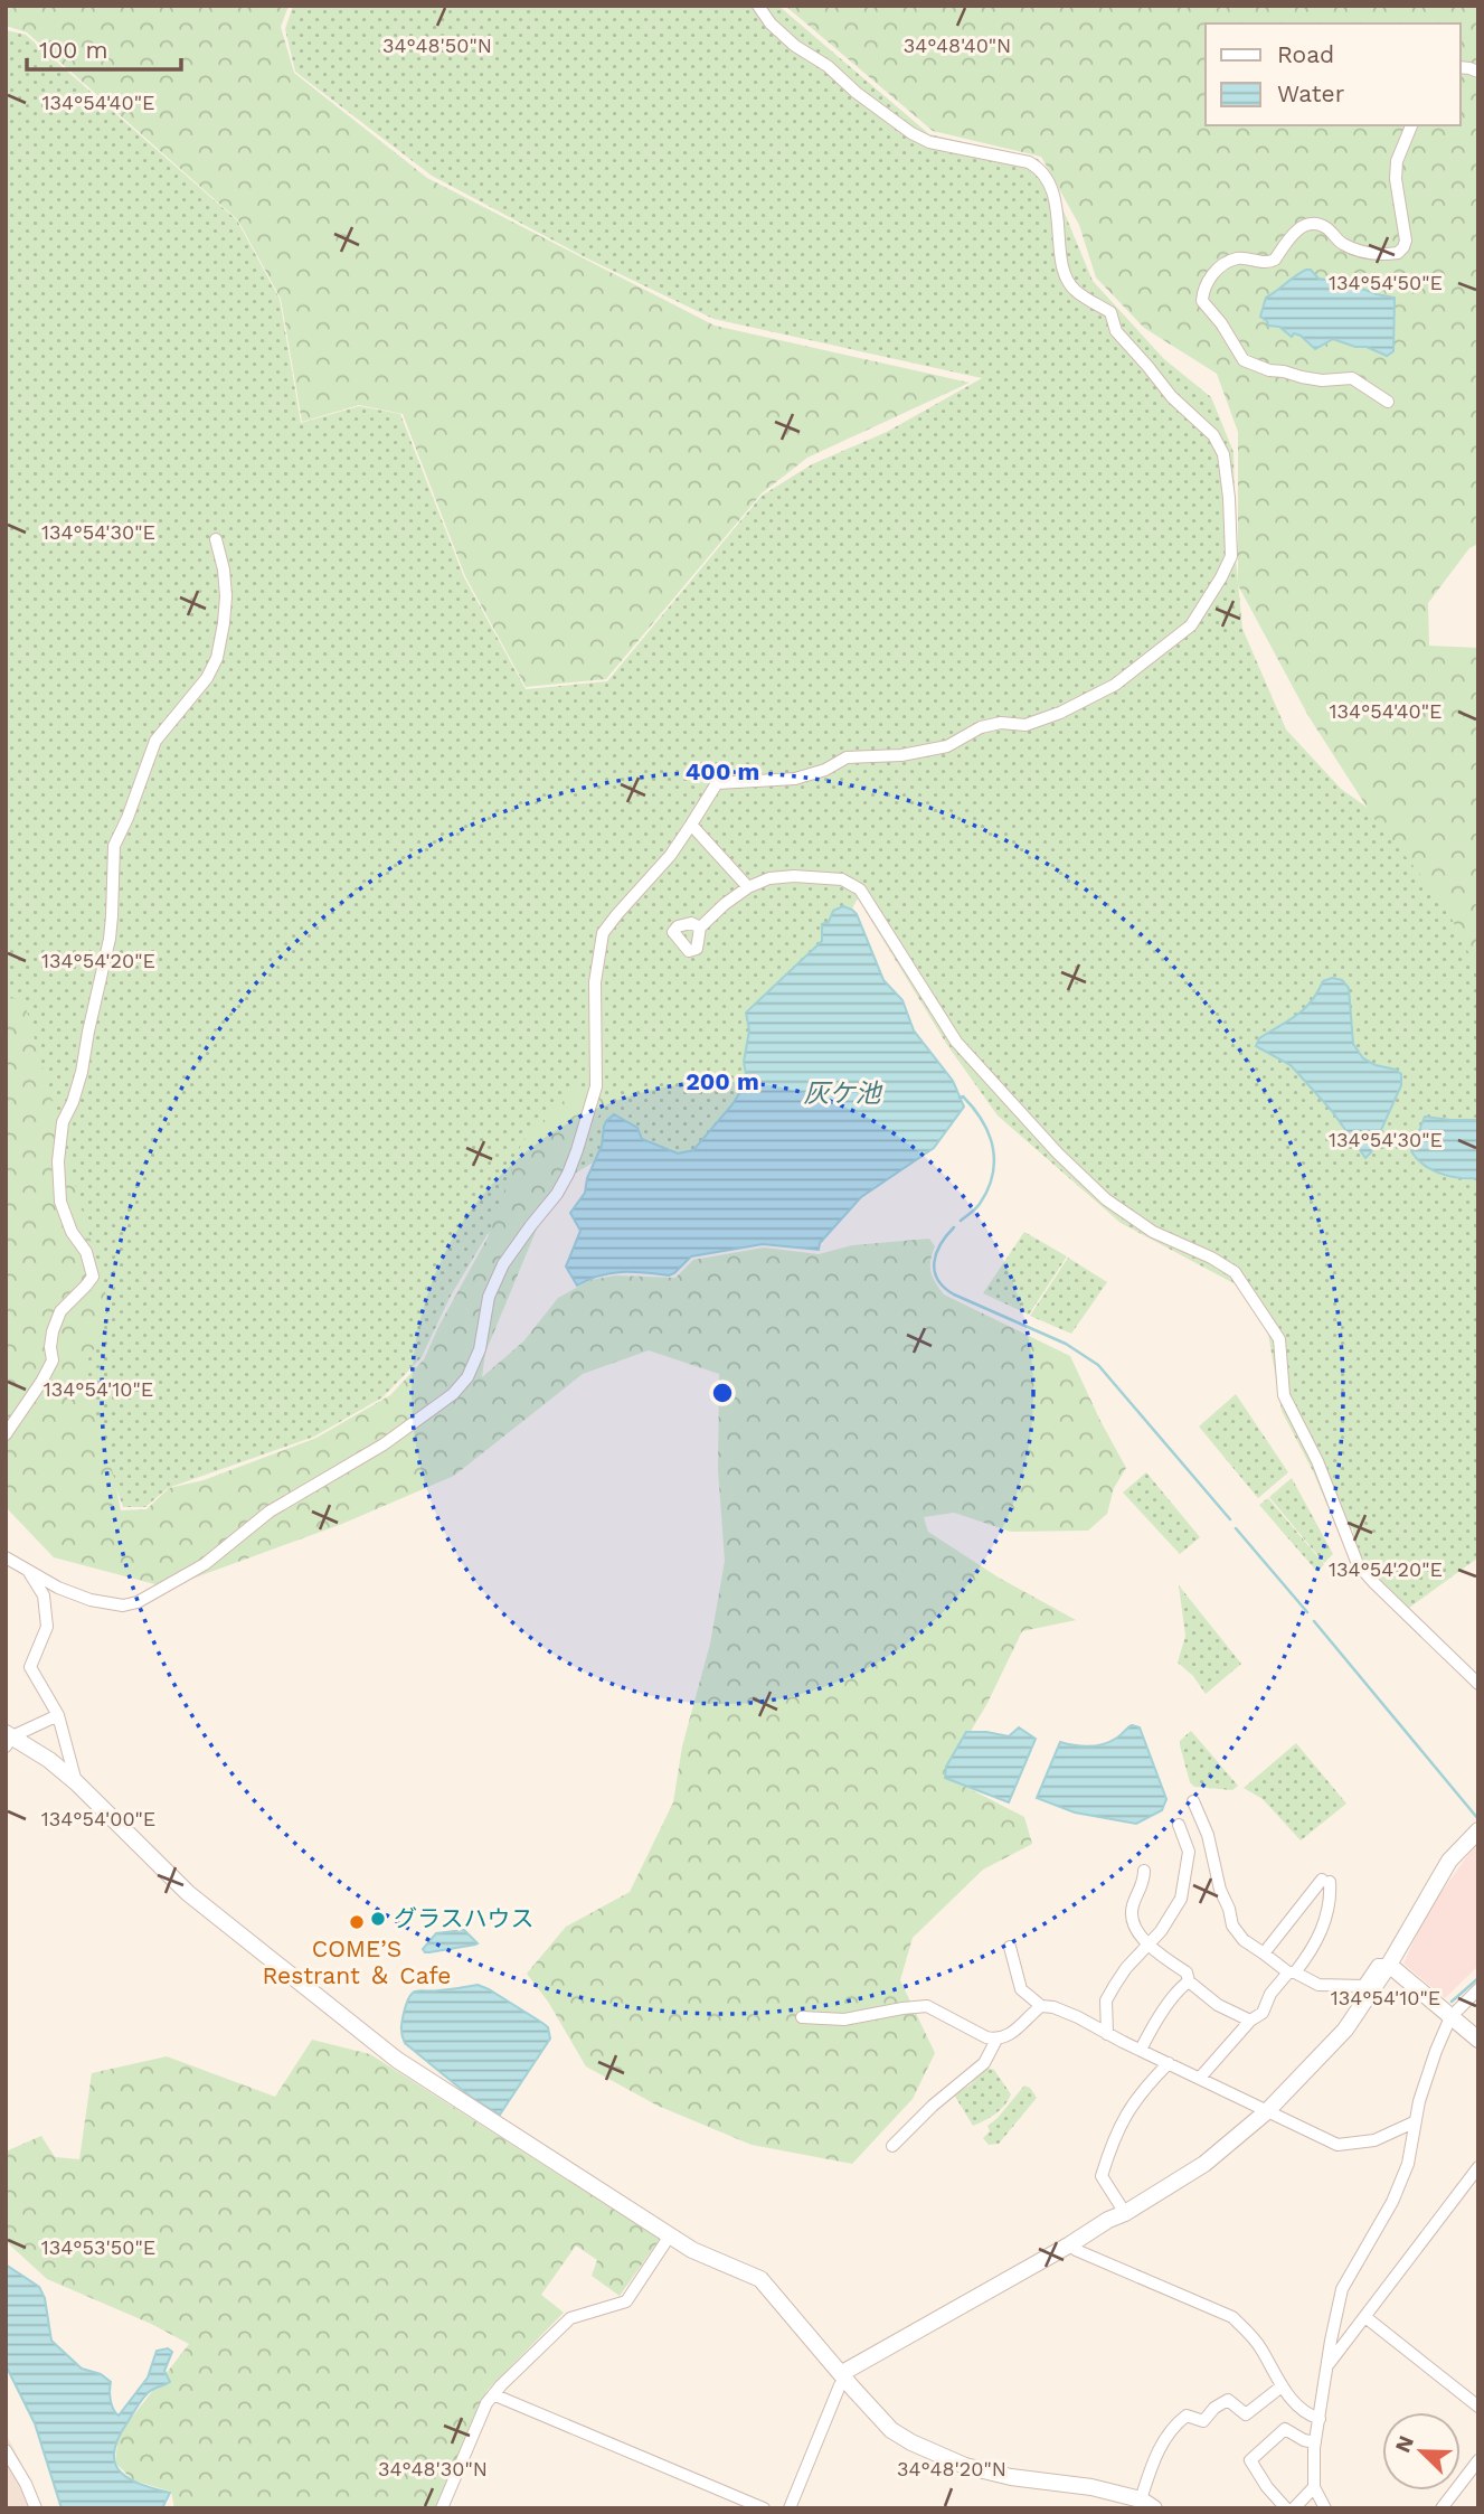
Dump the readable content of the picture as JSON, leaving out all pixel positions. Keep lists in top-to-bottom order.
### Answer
{
  "water": ["灰ケ池"],
  "places": ["グラスハウス", "COME’S Restrant ＆ Cafe"],
  "legend": ["Road", "Water"],
  "scale_bar": "100 m",
  "north": "top left",
  "coordinates": [
    "34°48'40\"N",
    "34°48'50\"N",
    "134°54'40\"E",
    "134°54'50\"E",
    "134°54'30\"E",
    "134°54'20\"E",
    "134°54'10\"E",
    "134°54'00\"E",
    "134°53'50\"E",
    "34°48'30\"N",
    "34°48'20\"N"
  ],
  "rings": ["400 m", "200 m"]
}
